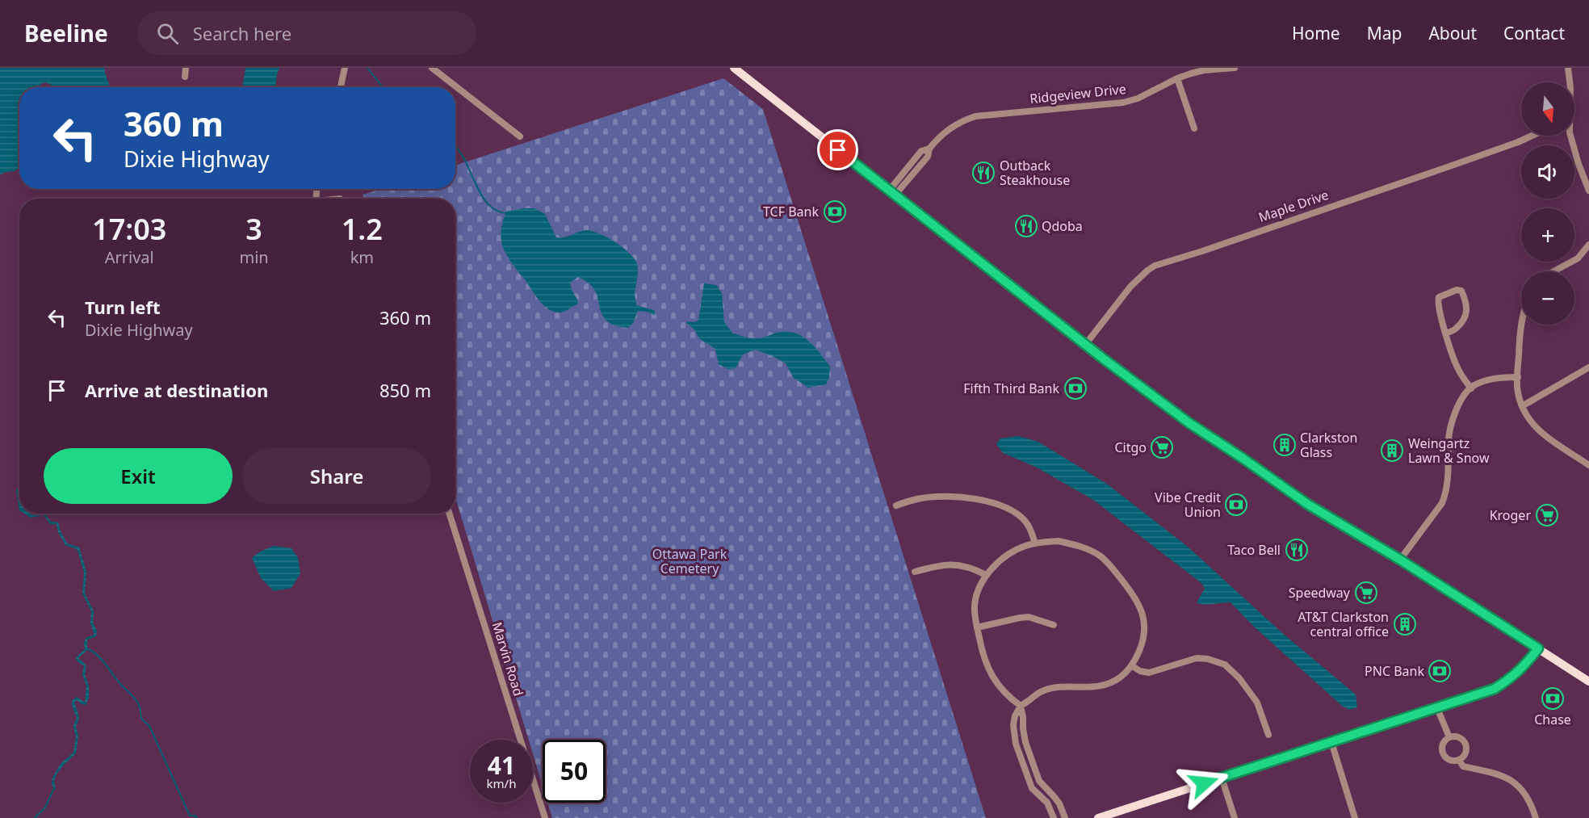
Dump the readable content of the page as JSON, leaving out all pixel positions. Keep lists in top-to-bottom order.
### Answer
{
  "streets": {
    "street": ["Ridgeview Drive", "Maple Drive", "Marvin Road"]
  },
  "parks": ["Ottawa Park Cemetery"],
  "places": {
    "restaurant": ["Outback Steakhouse", "Qdoba", "Taco Bell"],
    "bank": [
      "TCF Bank",
      "Fifth Third Bank",
      "Vibe Credit Union",
      "PNC Bank",
      "Chase"
    ],
    "building": ["Clarkston Glass", "Weingartz Lawn & Snow", "AT&T Clarkston central office"],
    "supermarket": ["Citgo", "Kroger", "Speedway"]
  },
  "north": "bottom",
  "page": {
    "header": "Beeline",
    "search": "Search here",
    "nav": [
      "Home",
      "Map",
      "About",
      "Contact"
    ],
    "map_buttons": ["+", "−"],
    "turn": ["360 m", "Dixie Highway"],
    "eta": [
      "17:03",
      "Arrival",
      "3",
      "min",
      "1.2",
      "km"
    ],
    "list": [
      {
        "name": "Turn left",
        "note": "Dixie Highway",
        "value": "360 m"
      },
      {
        "name": "Arrive at destination",
        "value": "850 m"
      }
    ],
    "buttons": ["Exit", "Share"],
    "speed": "41 km/h",
    "limit": "50"
  }
}
